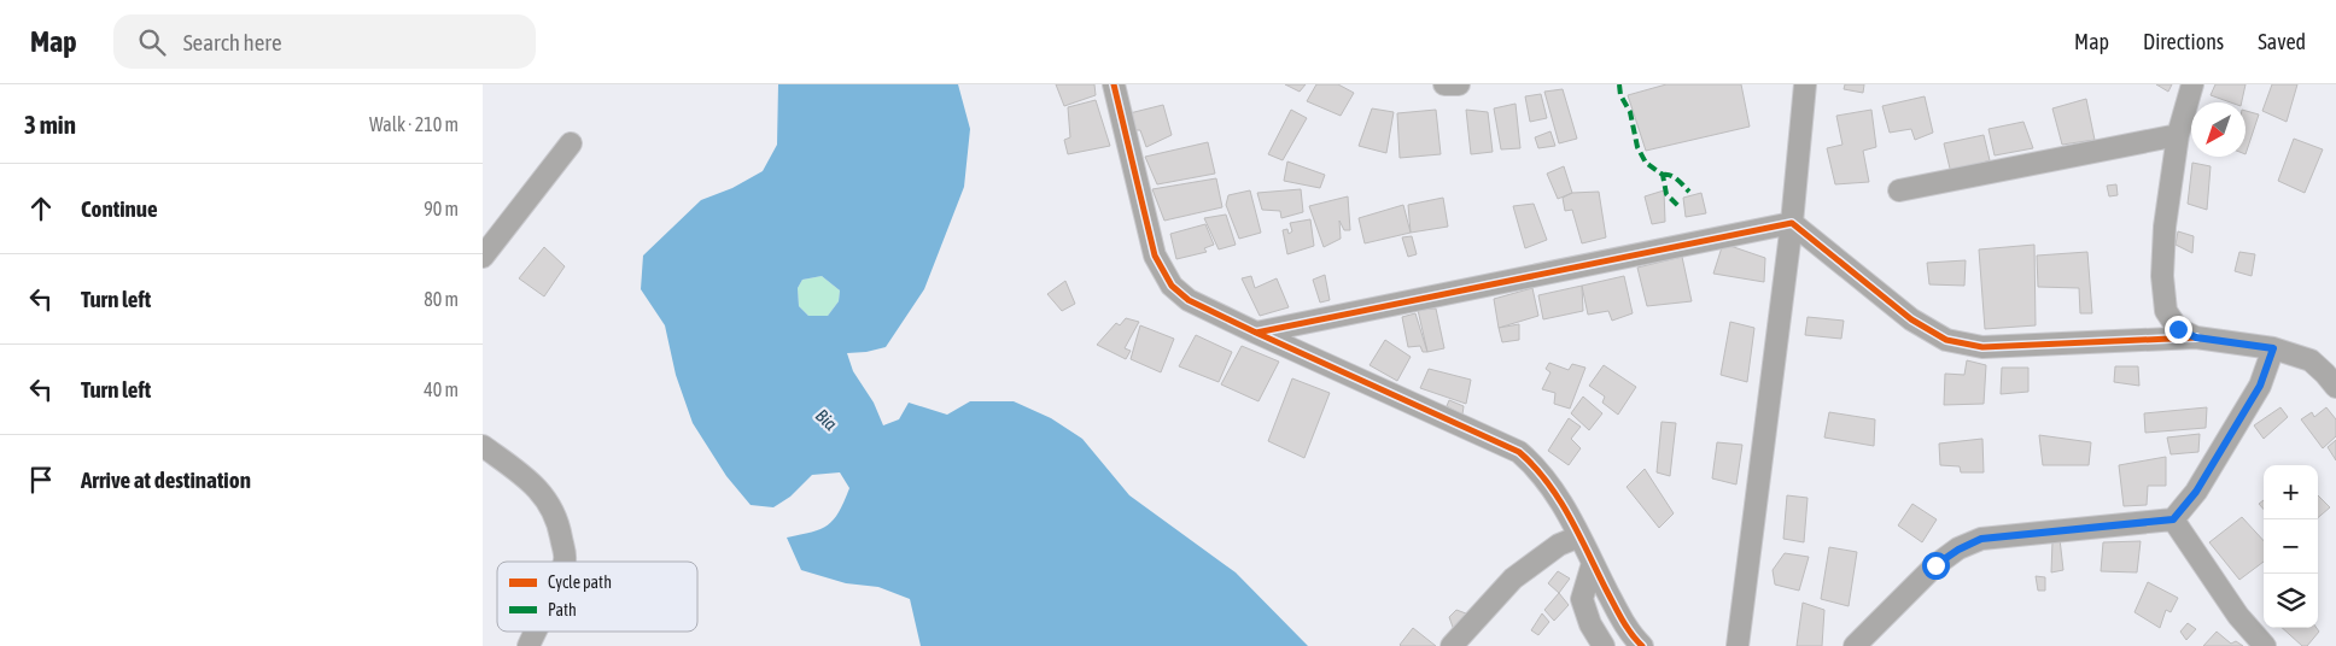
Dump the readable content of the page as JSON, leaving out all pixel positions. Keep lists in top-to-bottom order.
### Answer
{
  "water": ["Bia"],
  "legend": ["Cycle path", "Path"],
  "north": "bottom left",
  "page": {
    "header": "Map",
    "search": "Search here",
    "nav": ["Map", "Directions", "Saved"],
    "heading": ["3 min", "Walk · 210 m"],
    "list": [
      ["Continue", "90 m"],
      ["Turn left", "80 m"],
      ["Turn left", "40 m"],
      "Arrive at destination"
    ],
    "map_buttons": ["+", "−"]
  }
}
